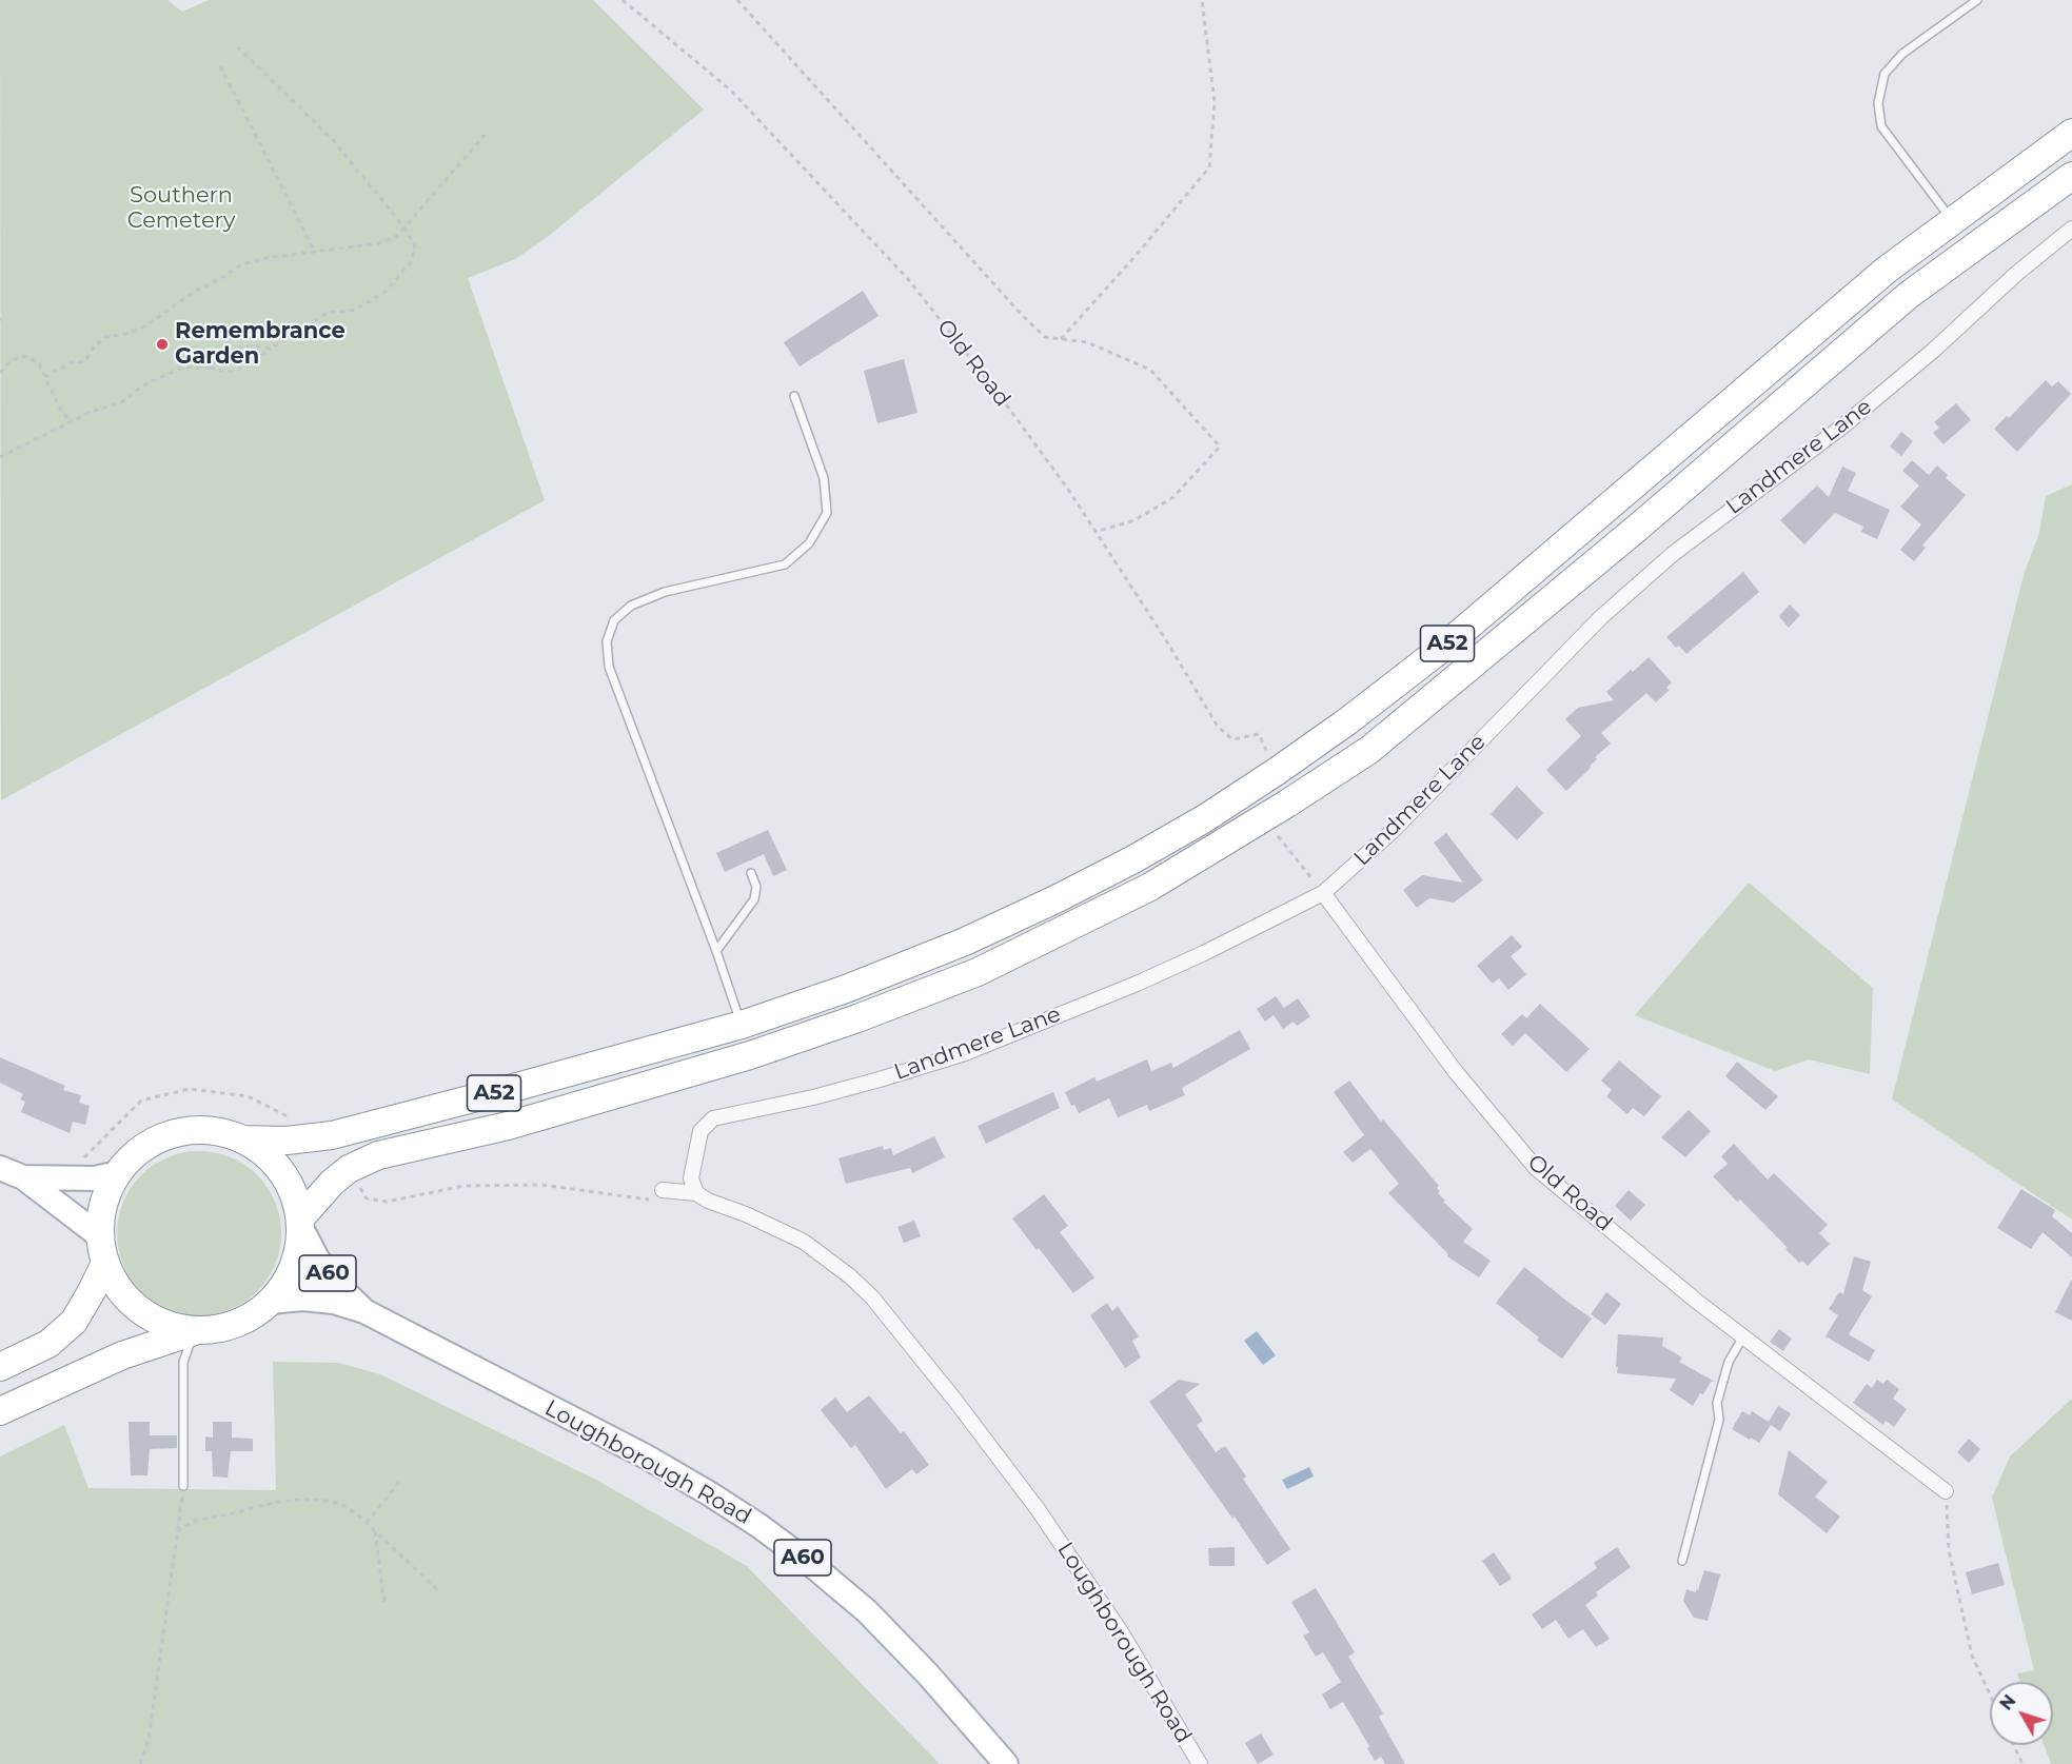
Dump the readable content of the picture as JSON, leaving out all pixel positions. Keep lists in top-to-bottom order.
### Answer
{
  "streets": {
    "highway": ["A52"],
    "main road": ["A60", "Loughborough Road"],
    "street": ["Old Road", "Landmere Lane"]
  },
  "crossings": [
    ["Old Road", "Landmere Lane"],
    ["Landmere Lane", "Loughborough Road"],
    ["A52", "Loughborough Road"]
  ],
  "parks": ["Southern Cemetery"],
  "places": ["Remembrance Garden"],
  "north": "top left"
}
